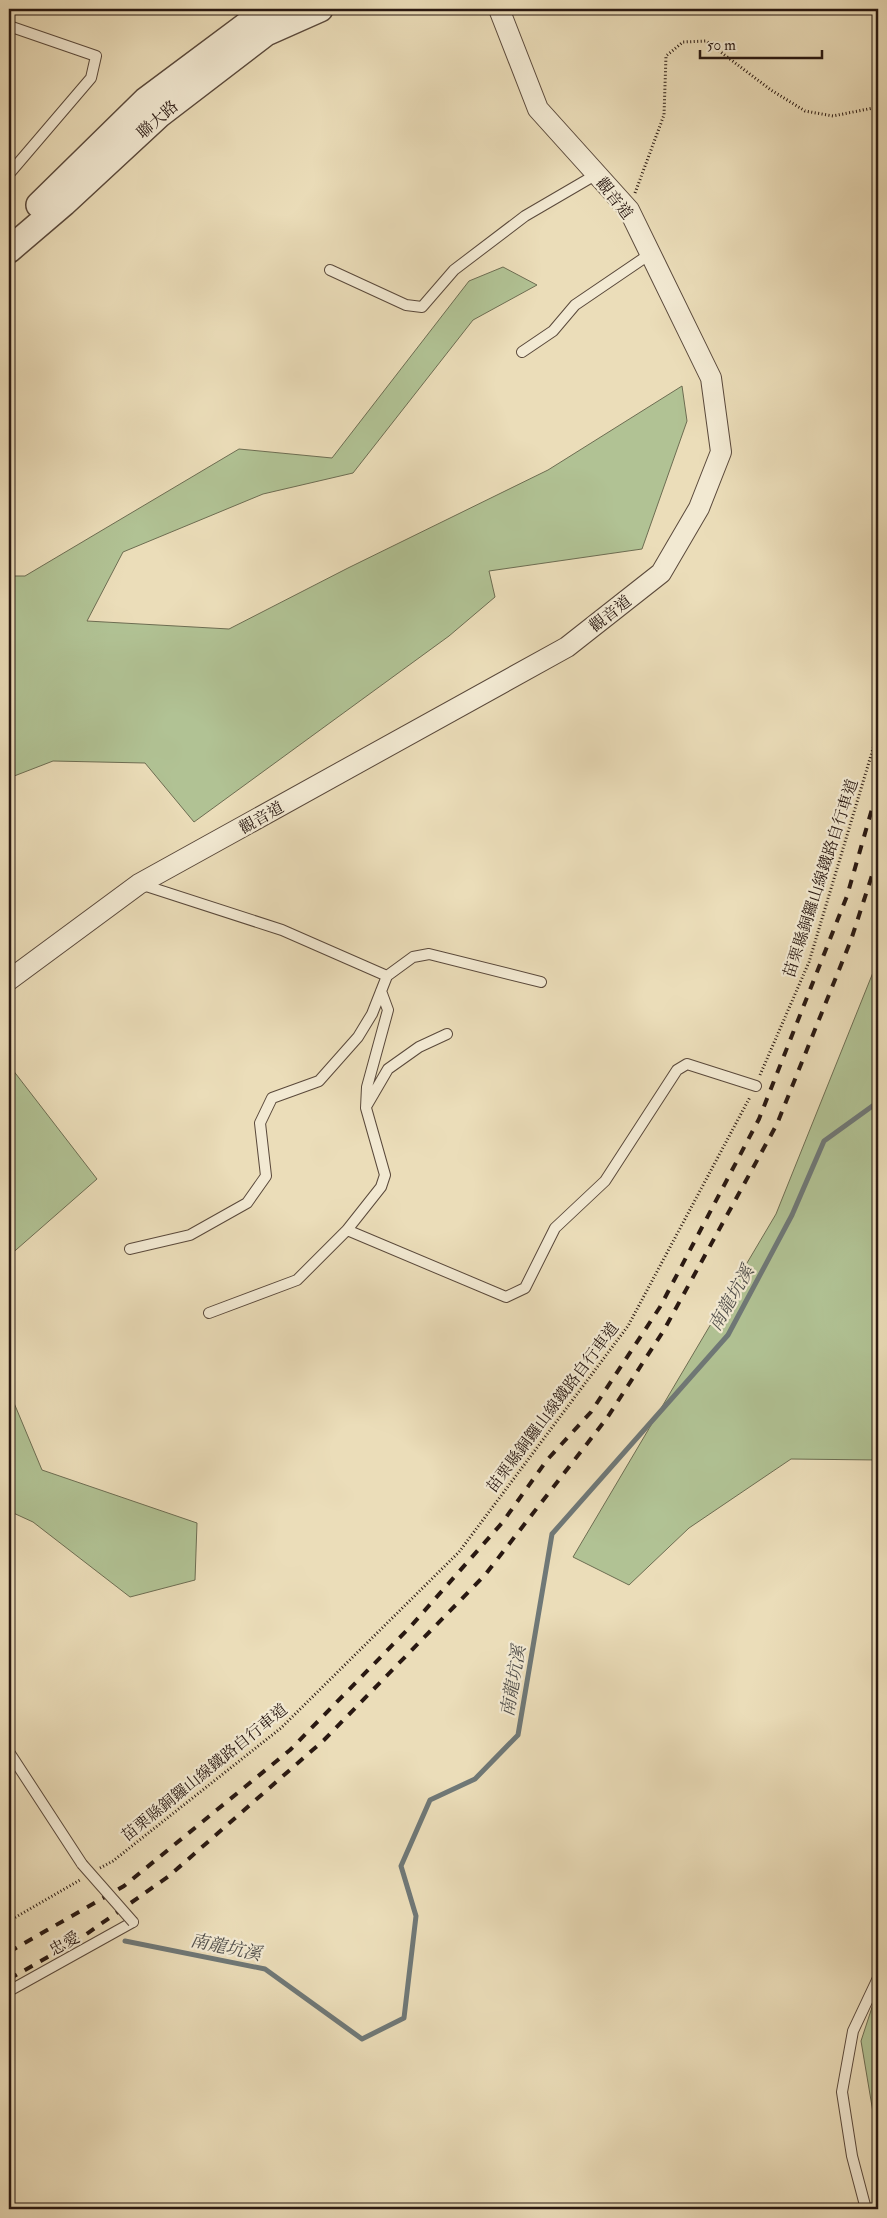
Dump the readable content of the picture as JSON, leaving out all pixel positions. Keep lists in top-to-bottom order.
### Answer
{
  "streets": {
    "street": ["聯大路", "觀音道"],
    "lane": ["忠愛"],
    "path": ["苗栗縣銅鑼山線鐵路自行車道"]
  },
  "water": ["南龍坑溪"],
  "scale_bar": "50 m"
}
